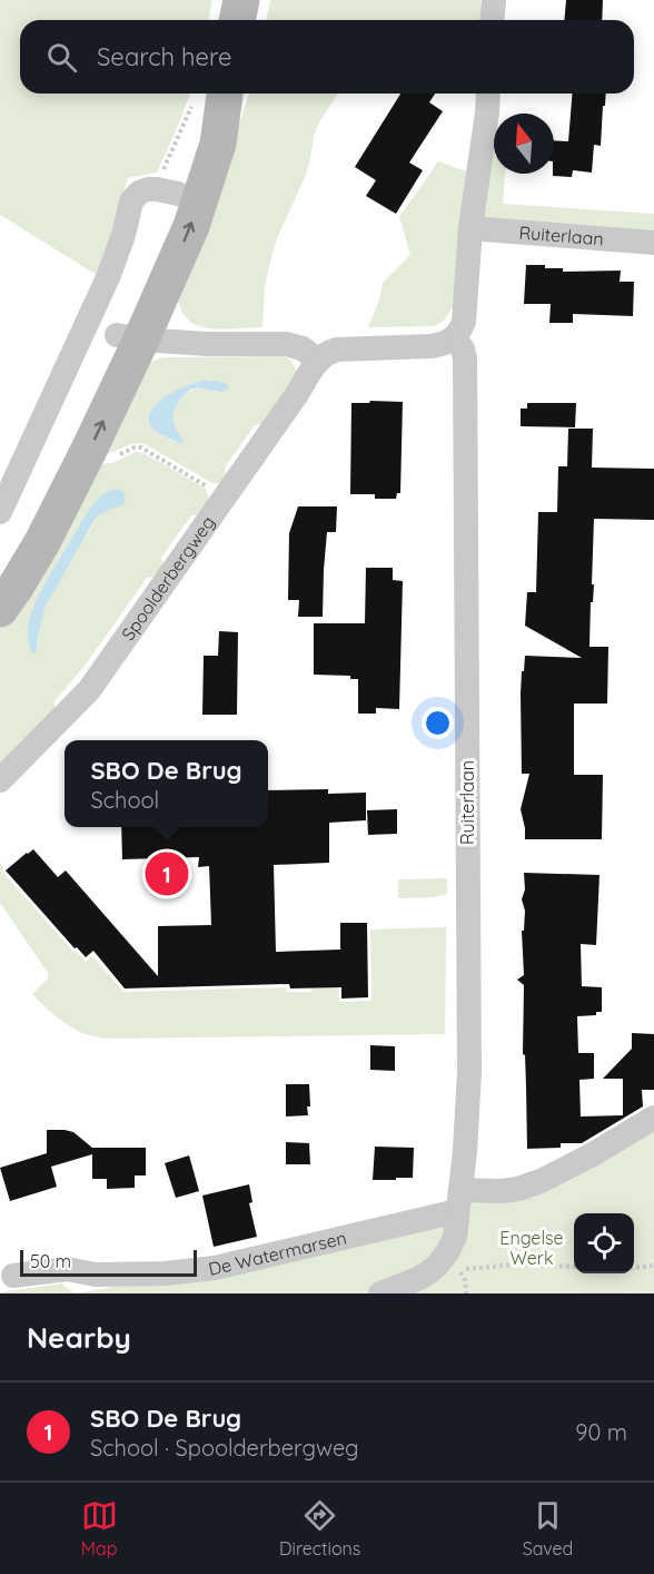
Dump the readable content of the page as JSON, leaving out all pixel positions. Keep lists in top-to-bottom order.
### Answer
{
  "streets": {
    "street": ["Ruiterlaan", "Spoolderbergweg", "De Watermarsen"]
  },
  "crossings": [
    ["Ruiterlaan", "De Watermarsen"]
  ],
  "parks": ["Engelse Werk"],
  "scale_bar": "50 m",
  "north": "top",
  "page": {
    "search": "Search here",
    "popup": ["SBO De Brug", "School"],
    "pins": "1",
    "scale": "50 m",
    "heading": "Nearby",
    "list": [
      {
        "mark": "1",
        "name": "SBO De Brug",
        "note": "School · Spoolderbergweg",
        "value": "90 m"
      }
    ],
    "nav": ["Map", "Directions", "Saved"]
  }
}
